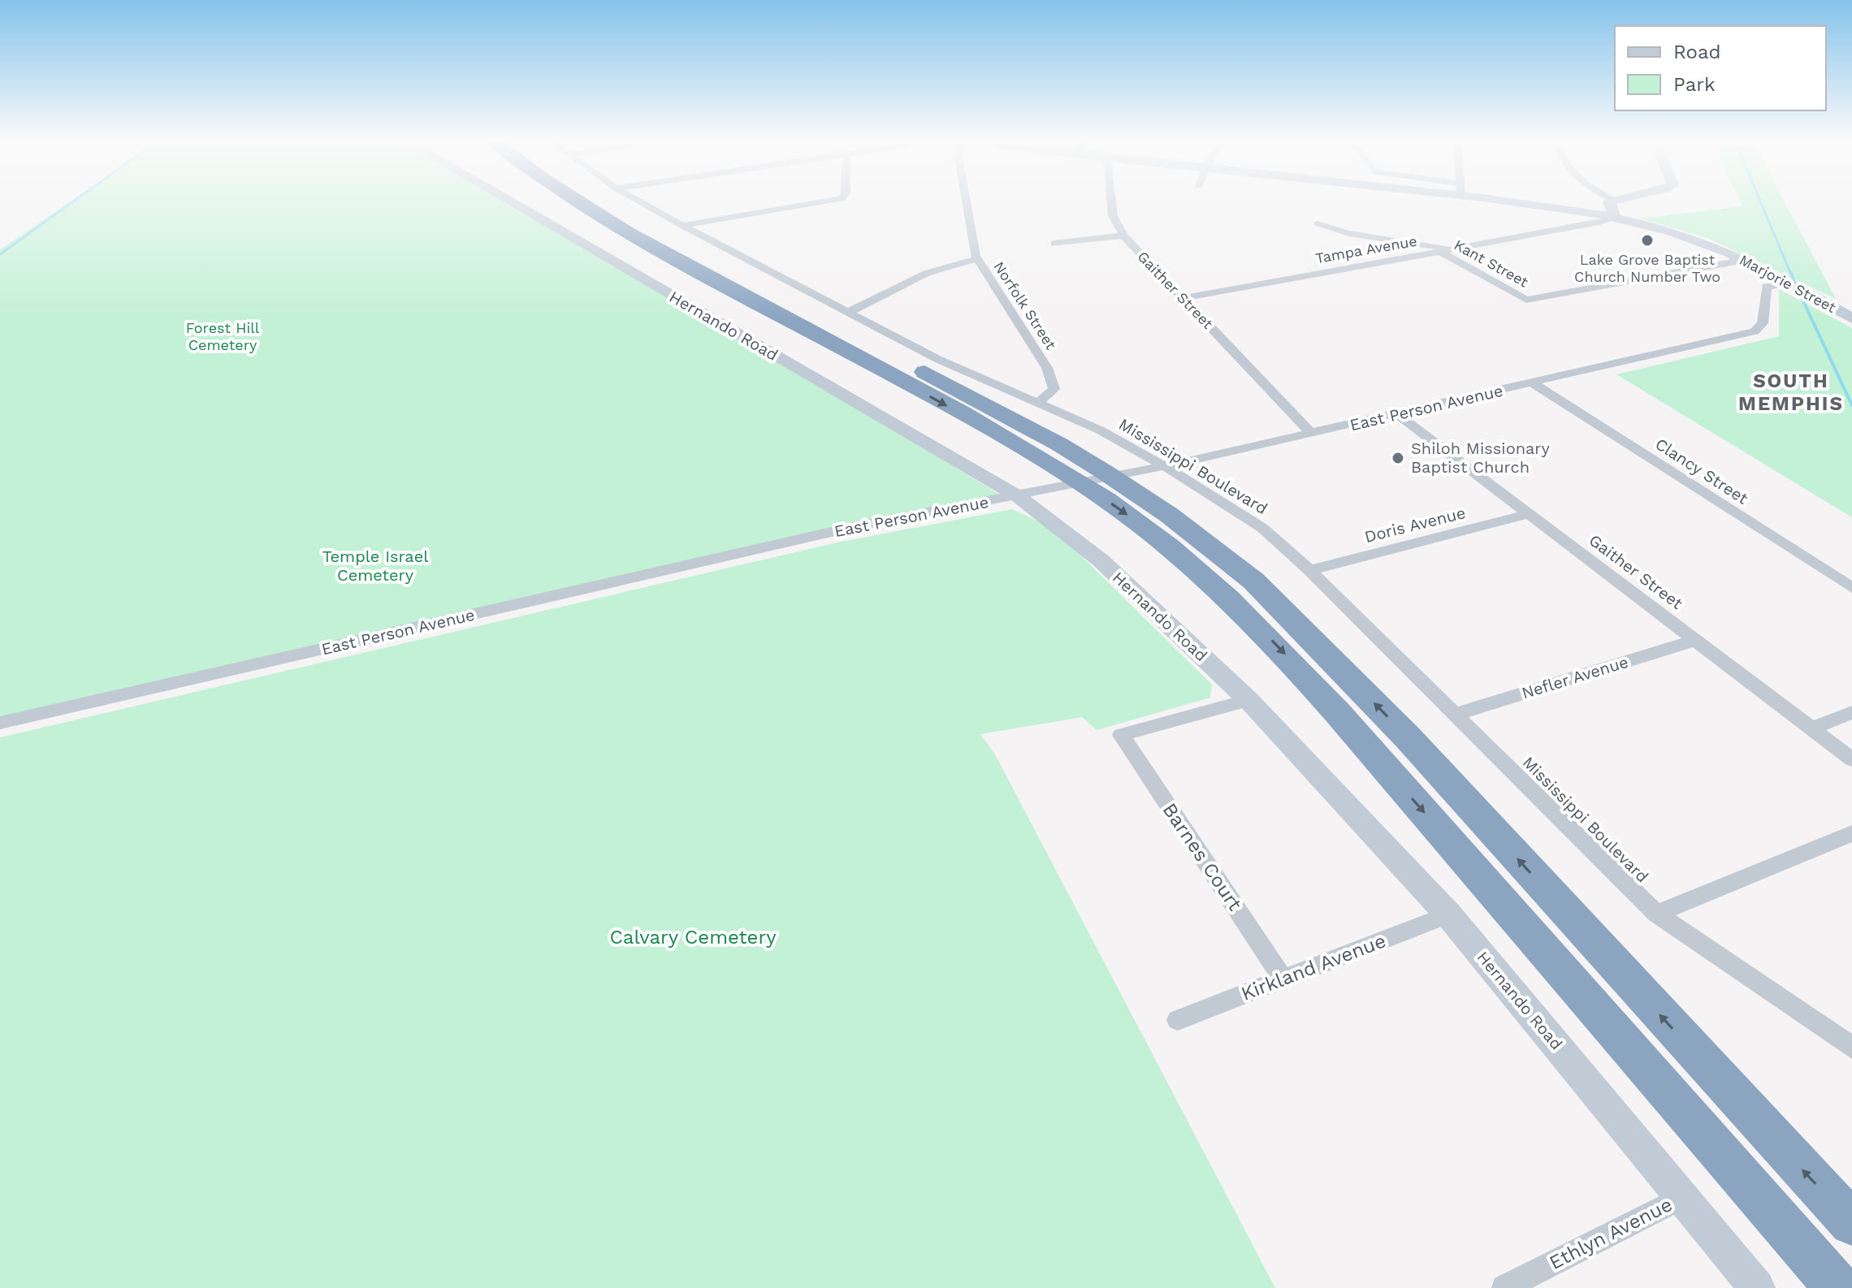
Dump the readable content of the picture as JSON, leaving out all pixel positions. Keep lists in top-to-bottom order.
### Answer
{
  "streets": {
    "street": [
      "Tampa Avenue",
      "Kant Street",
      "Marjorie Street",
      "Gaither Street",
      "Norfolk Street",
      "Hernando Road",
      "East Person Avenue",
      "Mississippi Boulevard",
      "Clancy Street",
      "Doris Avenue",
      "Nefler Avenue",
      "Barnes Court",
      "Kirkland Avenue",
      "Ethlyn Avenue"
    ]
  },
  "crossings": [
    ["Tampa Avenue", "Kant Street"],
    ["Tampa Avenue", "Marjorie Street"],
    ["Tampa Avenue", "Gaither Street"],
    ["Kant Street", "Marjorie Street"],
    ["Marjorie Street", "East Person Avenue"],
    ["Gaither Street", "East Person Avenue"],
    ["Gaither Street", "Doris Avenue"],
    ["Gaither Street", "Nefler Avenue"],
    ["Norfolk Street", "Mississippi Boulevard"],
    ["Hernando Road", "East Person Avenue"],
    ["Hernando Road", "Barnes Court"],
    ["Hernando Road", "Kirkland Avenue"],
    ["Hernando Road", "Ethlyn Avenue"],
    ["East Person Avenue", "Mississippi Boulevard"],
    ["East Person Avenue", "Clancy Street"],
    ["Mississippi Boulevard", "Doris Avenue"],
    ["Mississippi Boulevard", "Nefler Avenue"],
    ["Barnes Court", "Kirkland Avenue"]
  ],
  "districts": ["SOUTH MEMPHIS"],
  "parks": ["Forest Hill Cemetery", "Temple Israel Cemetery", "Calvary Cemetery"],
  "places": ["Lake Grove Baptist Church Number Two", "Shiloh Missionary Baptist Church"],
  "legend": ["Road", "Park"]
}
